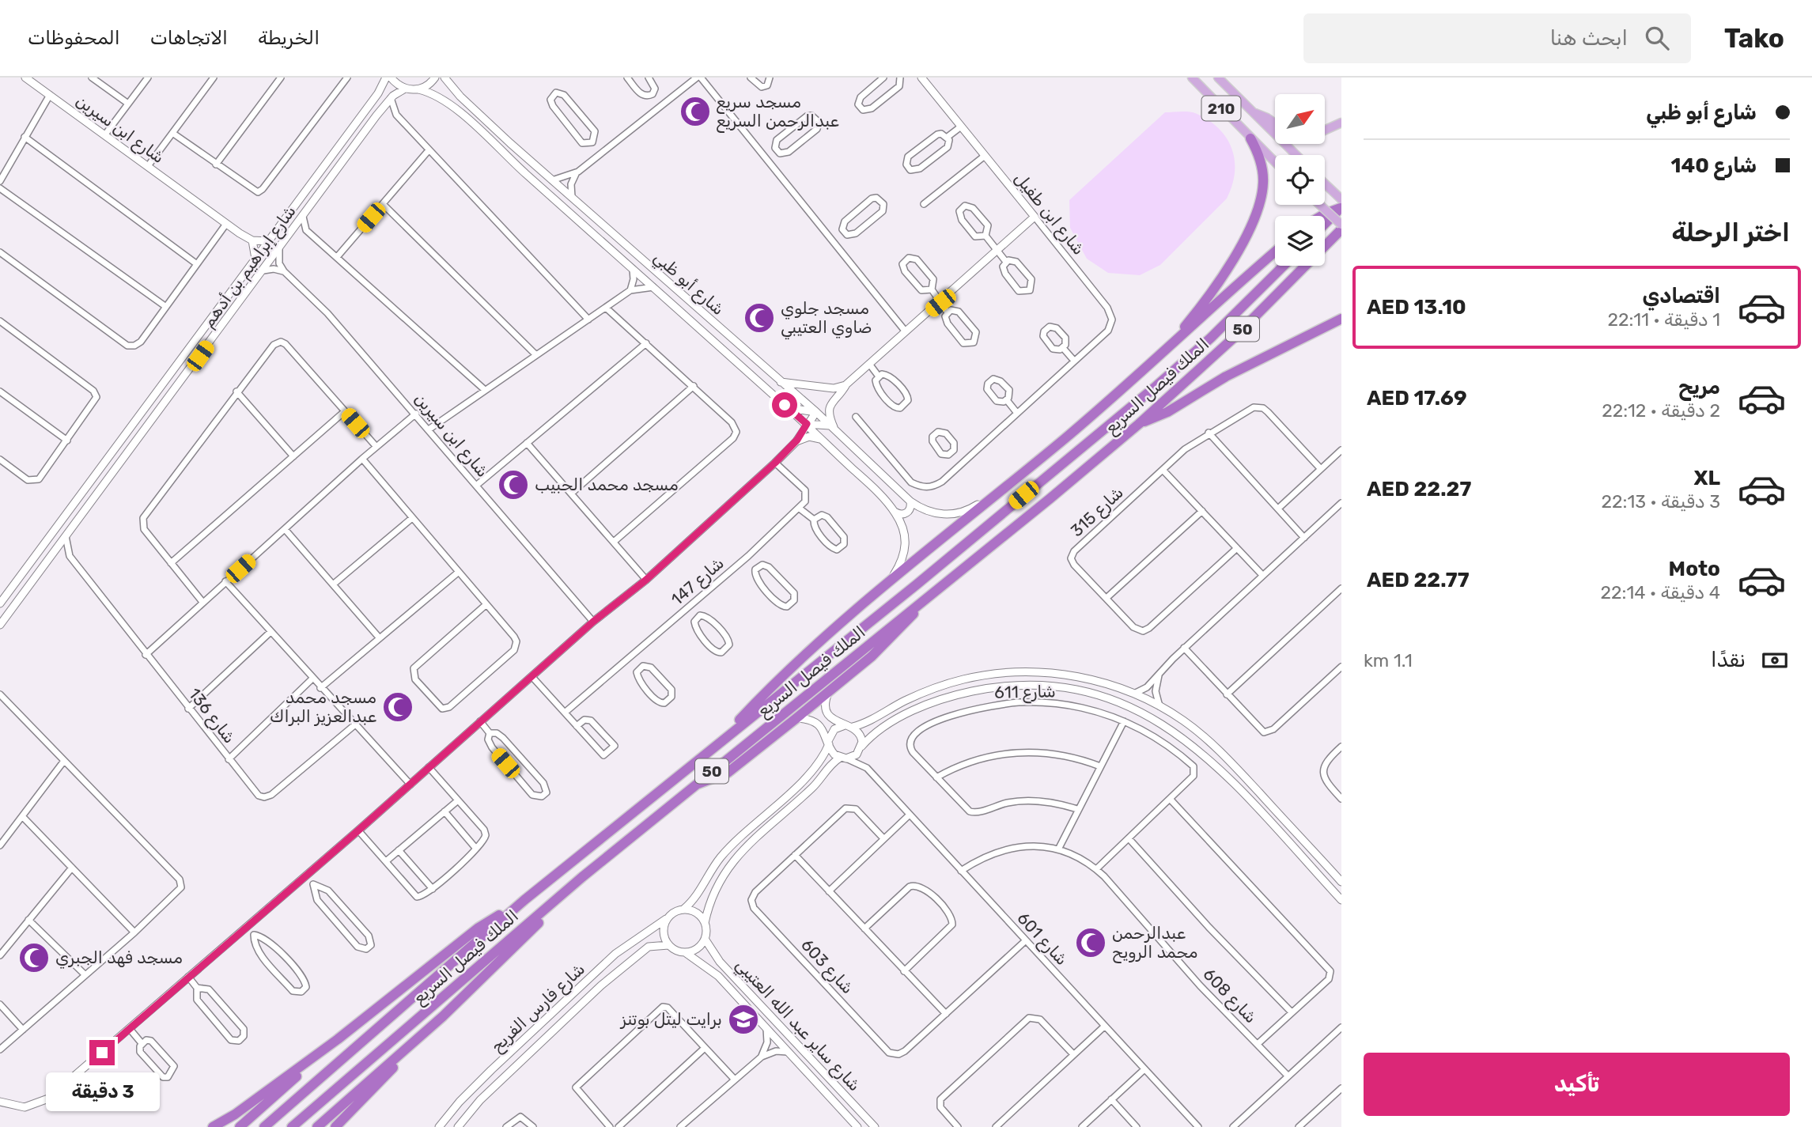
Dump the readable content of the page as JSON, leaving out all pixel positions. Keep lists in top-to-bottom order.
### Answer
{
  "streets": {
    "highway": ["50", "الملك فيصل السريع"],
    "main road": ["210"],
    "street": [
      "شارع ابن سيرين",
      "شارع ابن طفيل",
      "شارع إبراهيم بن أدهم",
      "شارع أبو ظبي",
      "شارع 315",
      "شارع 147",
      "شارع 611",
      "شارع 136",
      "شارع 601",
      "شارع 603",
      "شارع 608",
      "شارع فارس الفريح",
      "شارع ساير عبد الله العتيبي"
    ]
  },
  "crossings": [
    ["شارع ابن سيرين", "شارع إبراهيم بن أدهم"],
    ["شارع إبراهيم بن أدهم", "شارع أبو ظبي"],
    ["شارع إبراهيم بن أدهم", "شارع 136"],
    ["شارع 611", "شارع 608"],
    ["شارع 601", "شارع 603"],
    ["شارع 601", "شارع 608"],
    ["شارع فارس الفريح", "شارع ساير عبد الله العتيبي"]
  ],
  "places": {
    "mosque": [
      "مسجد سريع عبدالرحمن السريع",
      "مسجد جلوي ضاوي العتيبي",
      "مسجد محمد الحبيب",
      "مسجد محمد عبدالعزيز البراك",
      "عبدالرحمن محمد الرويح",
      "مسجد فهد الجبري"
    ],
    "school or university": ["برايت ليتل بوتنز"]
  },
  "north": "top right",
  "page": {
    "header": "Tako",
    "search": "ابحث هنا",
    "nav": ["الخريطة", "الاتجاهات", "المحفوظات"],
    "banner": ["شارع أبو ظبي", "شارع 140"],
    "heading": "اختر الرحلة",
    "list": [
      {
        "name": "اقتصادي",
        "note": "1 دقيقة · 22:11",
        "value": "AED 13.10"
      },
      {
        "name": "مريح",
        "note": "2 دقيقة · 22:12",
        "value": "AED 17.69"
      },
      {
        "name": "XL",
        "note": "3 دقيقة · 22:13",
        "value": "AED 22.27"
      },
      {
        "name": "Moto",
        "note": "4 دقيقة · 22:14",
        "value": "AED 22.77"
      }
    ],
    "pay": ["نقدًا", "1.1 km"],
    "buttons": "تأكيد",
    "bubble": "3 دقيقة"
  }
}
